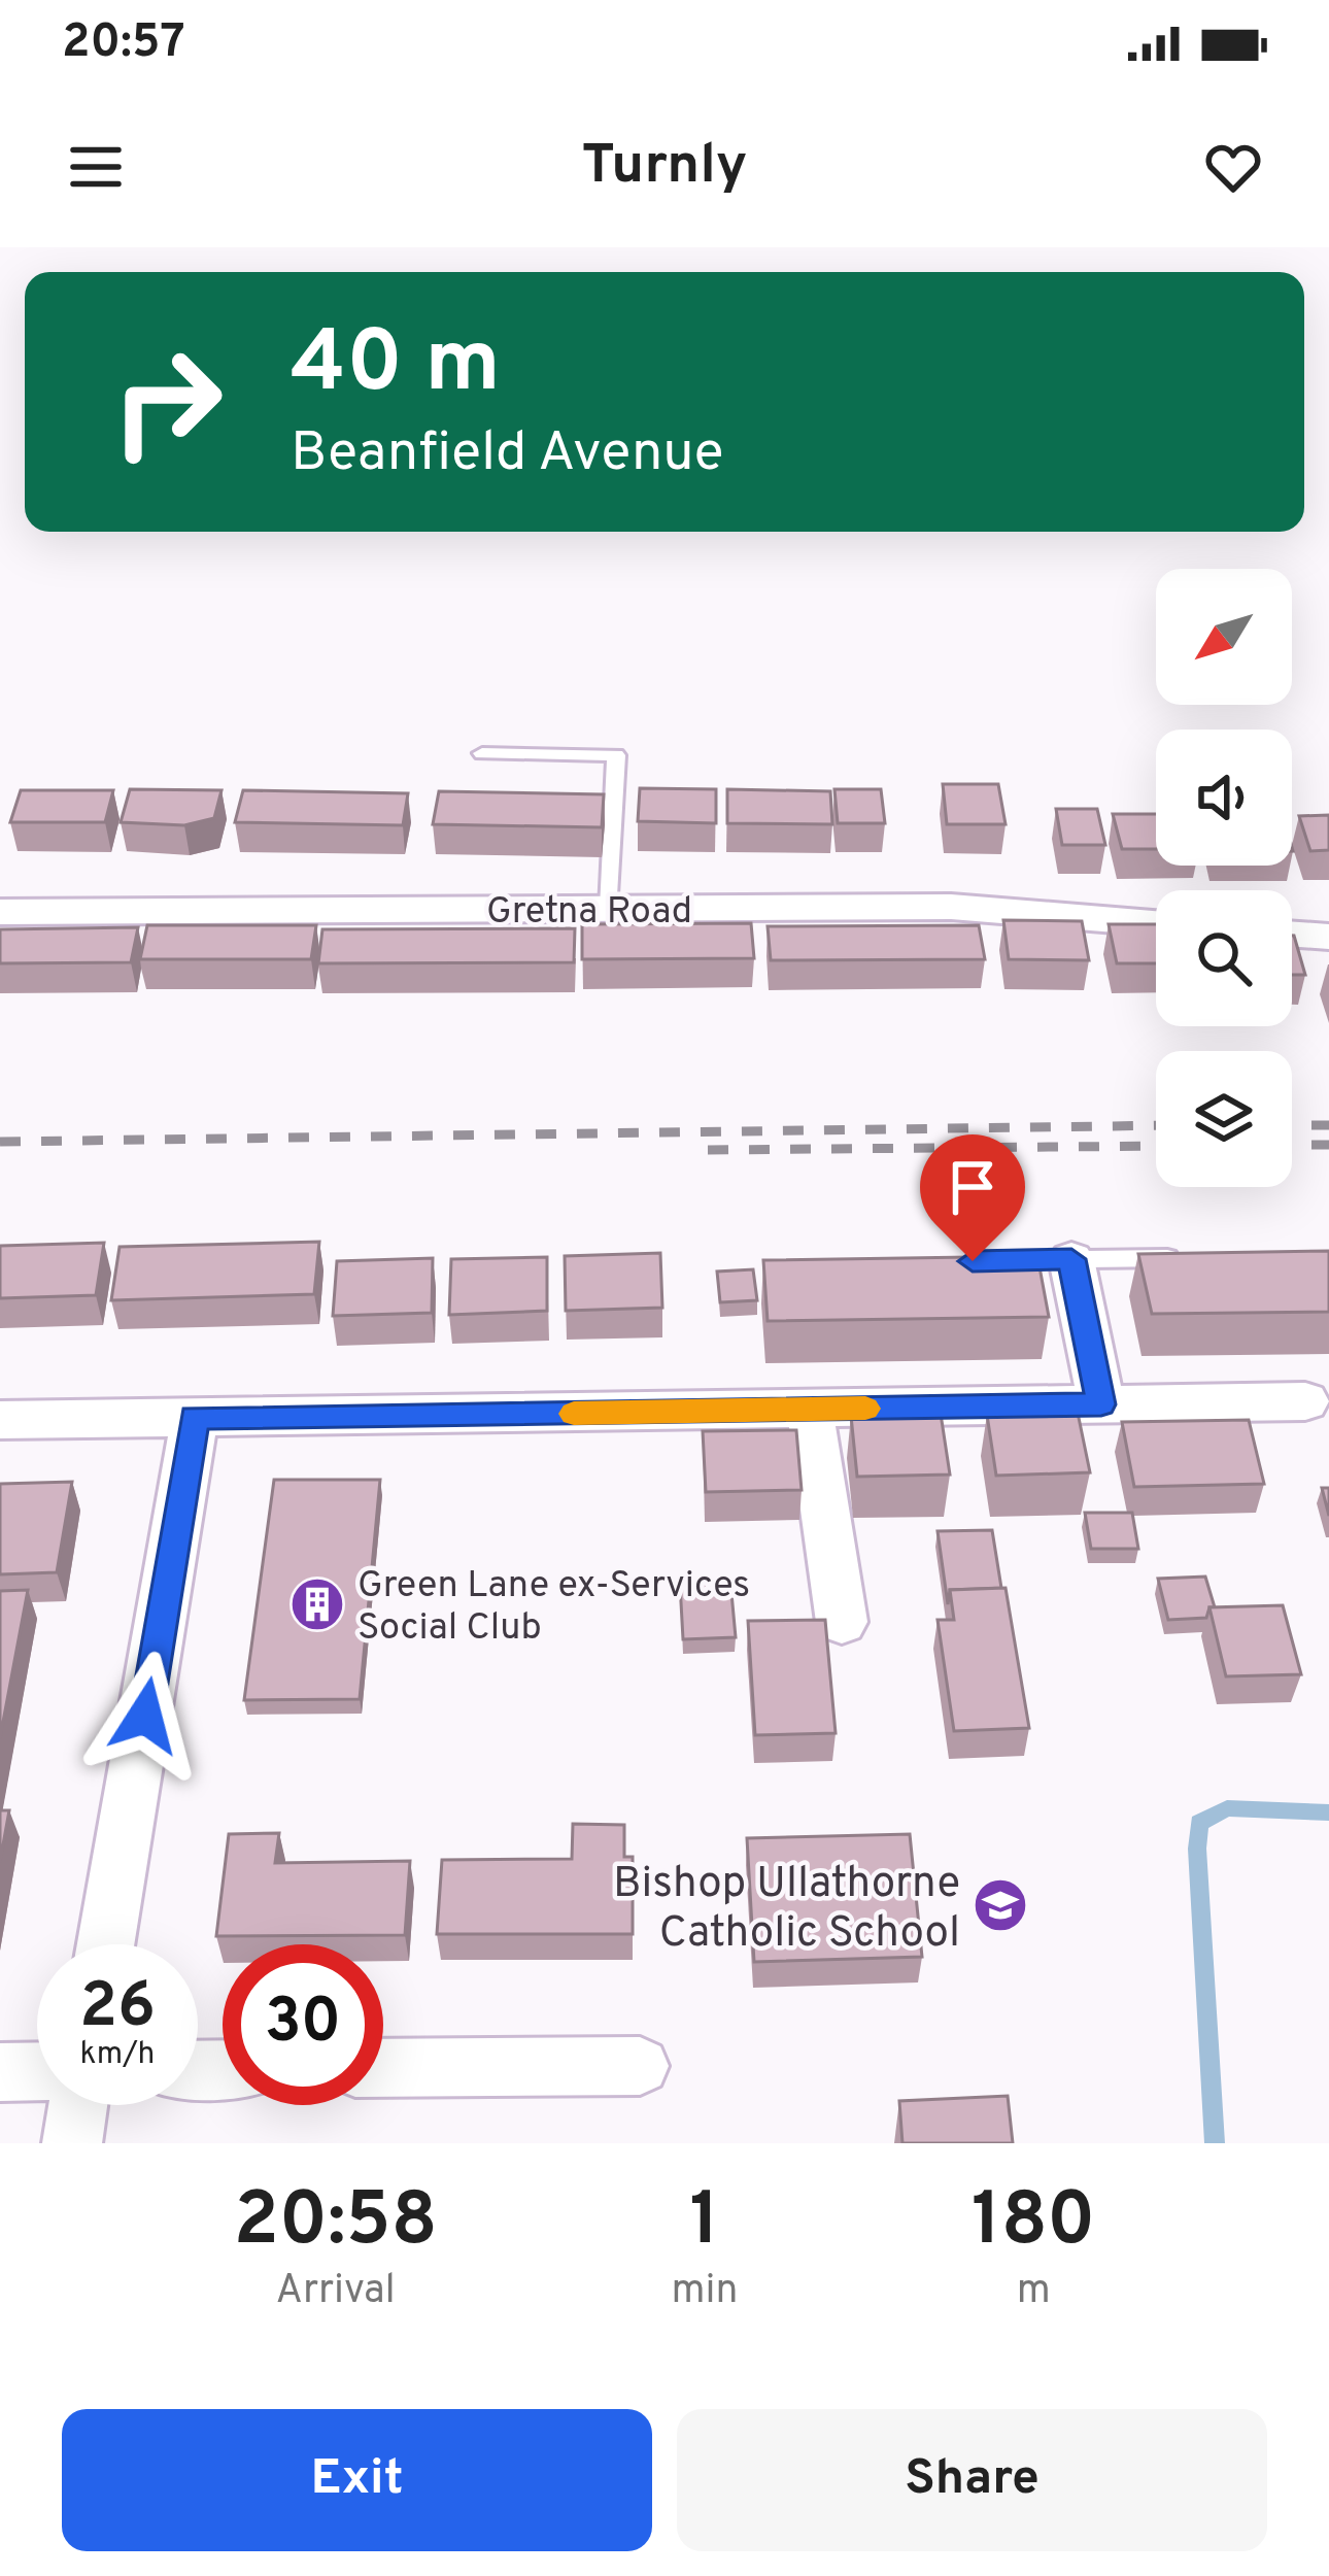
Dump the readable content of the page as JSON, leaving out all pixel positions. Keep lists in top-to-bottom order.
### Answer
{
  "streets": {
    "street": ["Gretna Road"]
  },
  "places": {
    "building": ["Green Lane ex-Services Social Club"],
    "school or university": ["Bishop Ullathorne Catholic School"]
  },
  "north": "bottom left",
  "page": {
    "status": "20:57",
    "header": "Turnly",
    "turn": ["40 m", "Beanfield Avenue"],
    "speed": "26 km/h",
    "limit": "30",
    "eta": [
      "20:58",
      "Arrival",
      "1",
      "min",
      "180",
      "m"
    ],
    "buttons": ["Exit", "Share"]
  }
}
